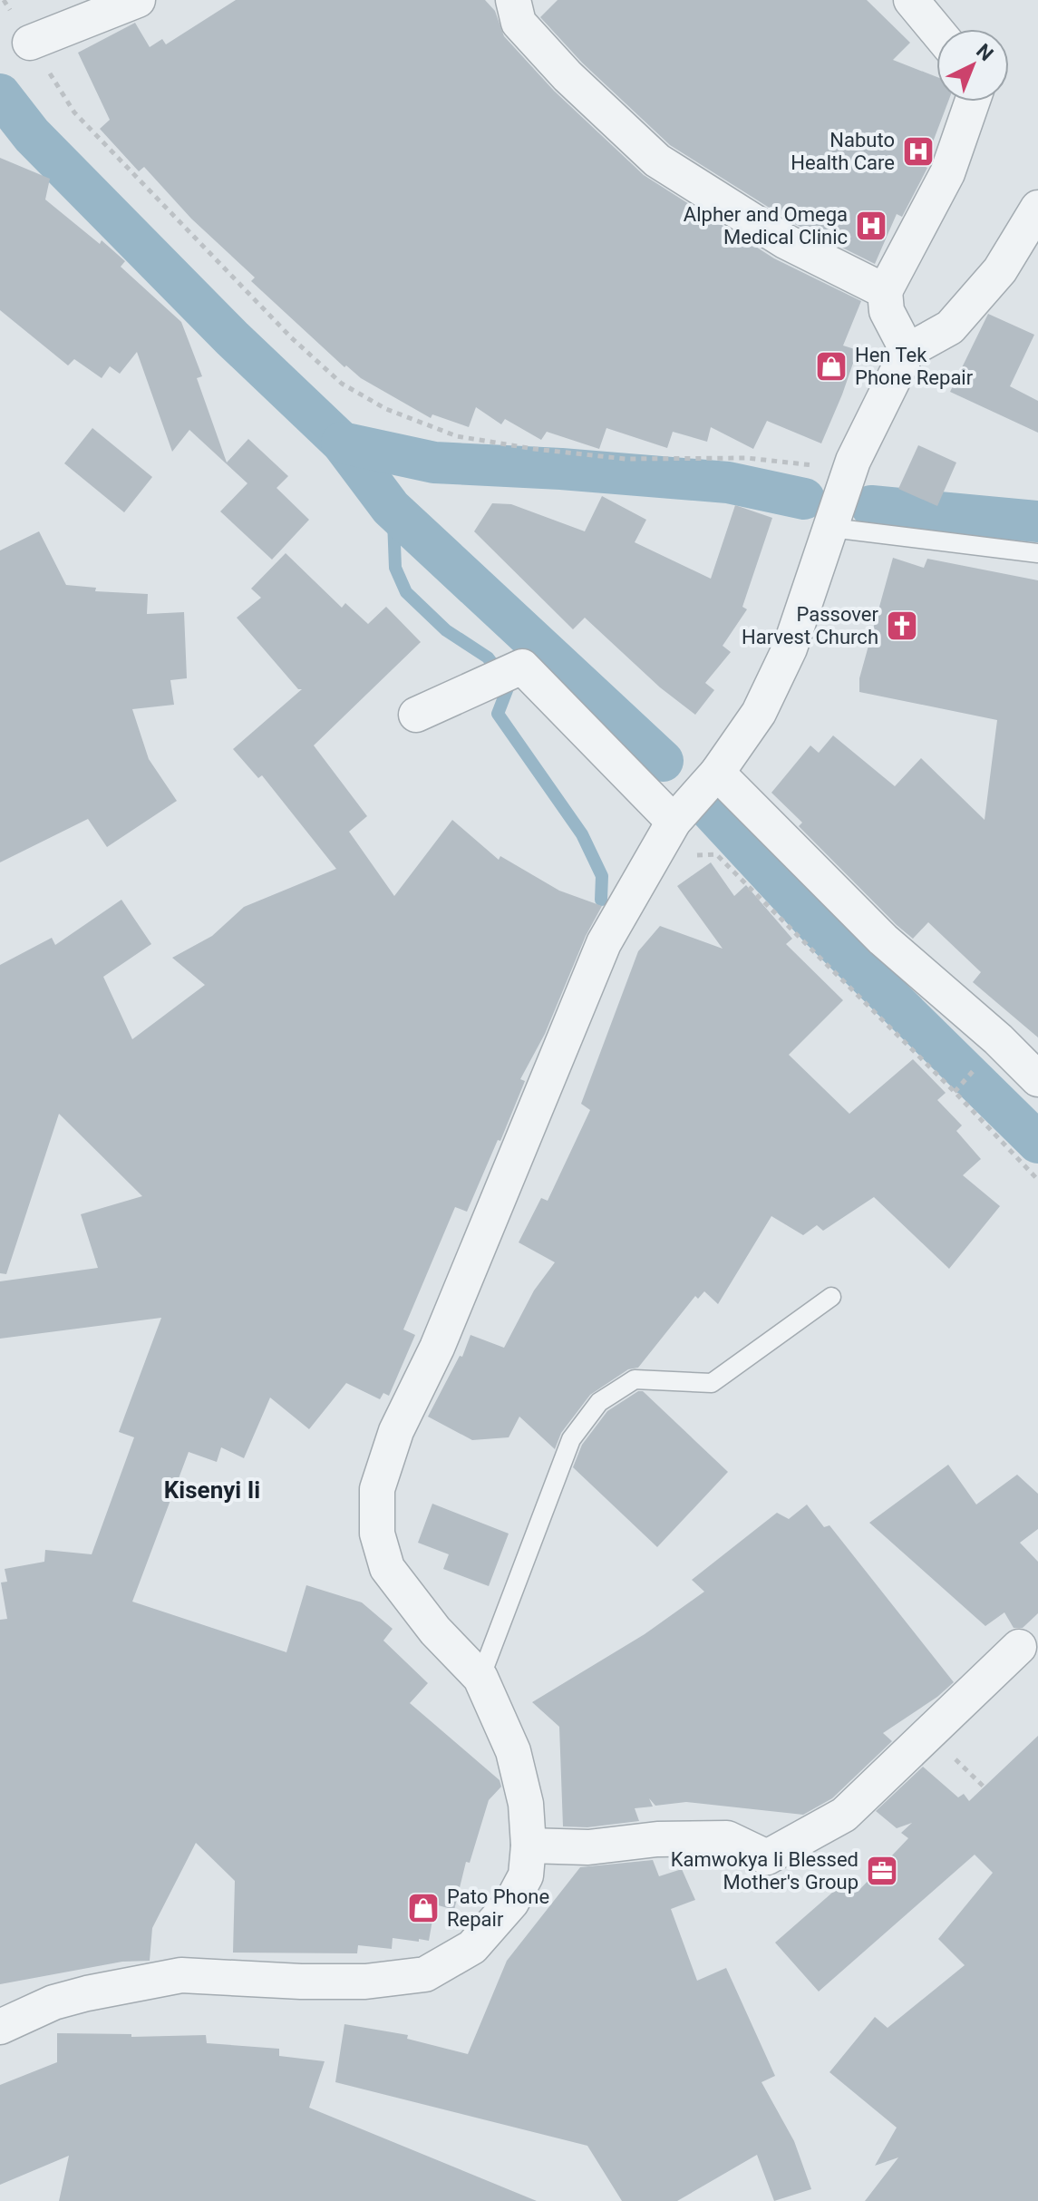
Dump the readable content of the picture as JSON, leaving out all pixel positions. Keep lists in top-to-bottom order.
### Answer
{
  "districts": ["Kisenyi Ii"],
  "places": {
    "hospital": ["Nabuto Health Care", "Alpher and Omega Medical Clinic"],
    "shop": ["Hen Tek Phone Repair", "Pato Phone Repair"],
    "church": ["Passover Harvest Church"],
    "office": ["Kamwokya Ii Blessed Mother's Group"]
  },
  "north": "top right"
}
